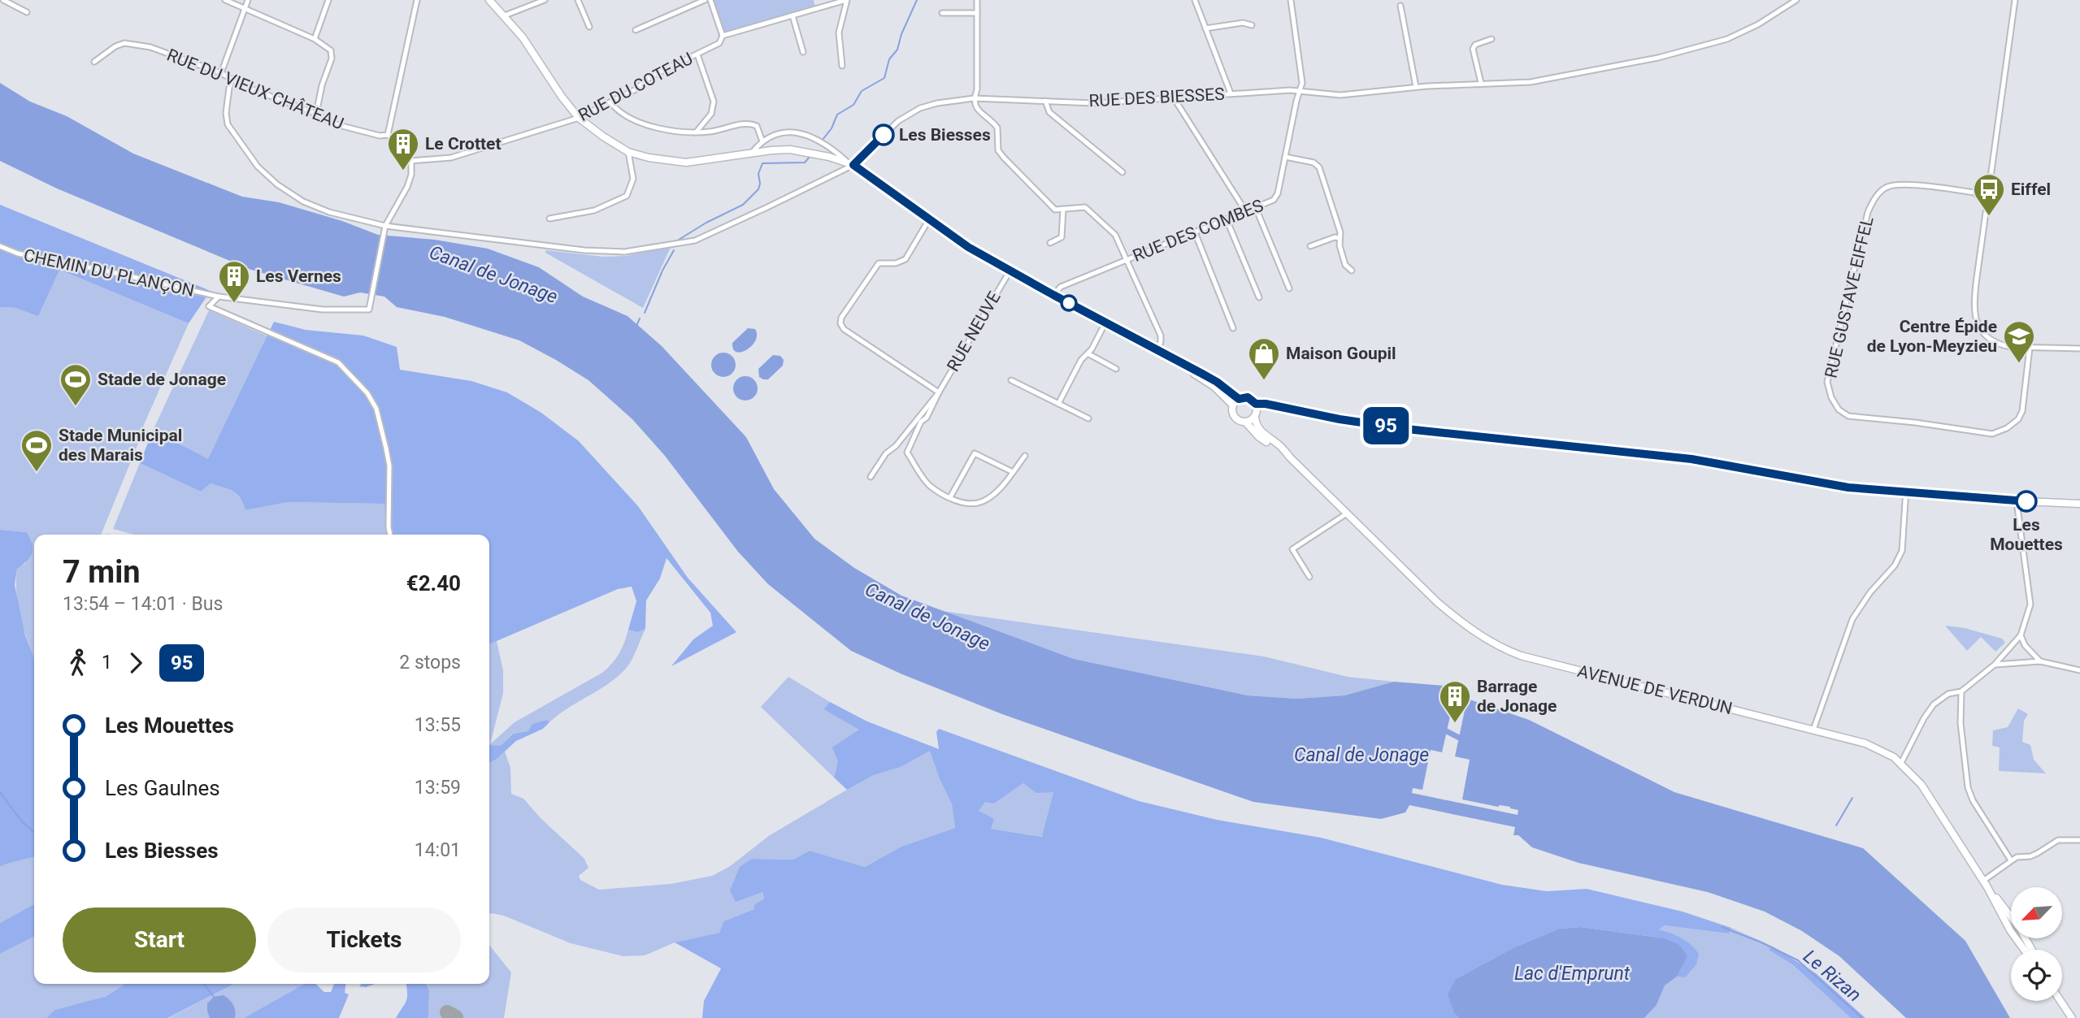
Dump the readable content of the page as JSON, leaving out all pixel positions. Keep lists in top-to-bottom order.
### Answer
{
  "streets": {
    "main road": ["AVENUE DE VERDUN"],
    "street": [
      "RUE DU COTEAU",
      "RUE DU VIEUX CHÂTEAU",
      "RUE DES BIESSES",
      "RUE DES COMBES",
      "CHEMIN DU PLANÇON",
      "RUE GUSTAVE EIFFEL",
      "RUE NEUVE"
    ]
  },
  "crossings": [
    ["RUE DU VIEUX CHÂTEAU", "RUE DES BIESSES"],
    ["RUE DES BIESSES", "RUE DES COMBES"],
    ["RUE DES BIESSES", "CHEMIN DU PLANÇON"]
  ],
  "water": ["Canal de Jonage", "Lac d'Emprunt", "Le Rizan"],
  "places": {
    "other": ["Les Biesses", "Les Mouettes"],
    "building": ["Le Crottet", "Les Vernes", "Barrage de Jonage"],
    "bus stop": ["Eiffel"],
    "school or university": ["Centre Épide de Lyon-Meyzieu"],
    "shop": ["Maison Goupil"],
    "sports": ["Stade de Jonage", "Stade Municipal des Marais"]
  },
  "lines": ["bus line 95"],
  "north": "bottom left",
  "page": {
    "on_map": "95",
    "heading": ["7 min", "13:54 – 14:01 · Bus", "€2.40"],
    "legs": ["1", "95", "2 stops"],
    "list": [
      {
        "name": "Les Mouettes",
        "value": "13:55"
      },
      {
        "name": "Les Gaulnes",
        "value": "13:59"
      },
      {
        "name": "Les Biesses",
        "value": "14:01"
      }
    ],
    "buttons": ["Start", "Tickets"]
  }
}
